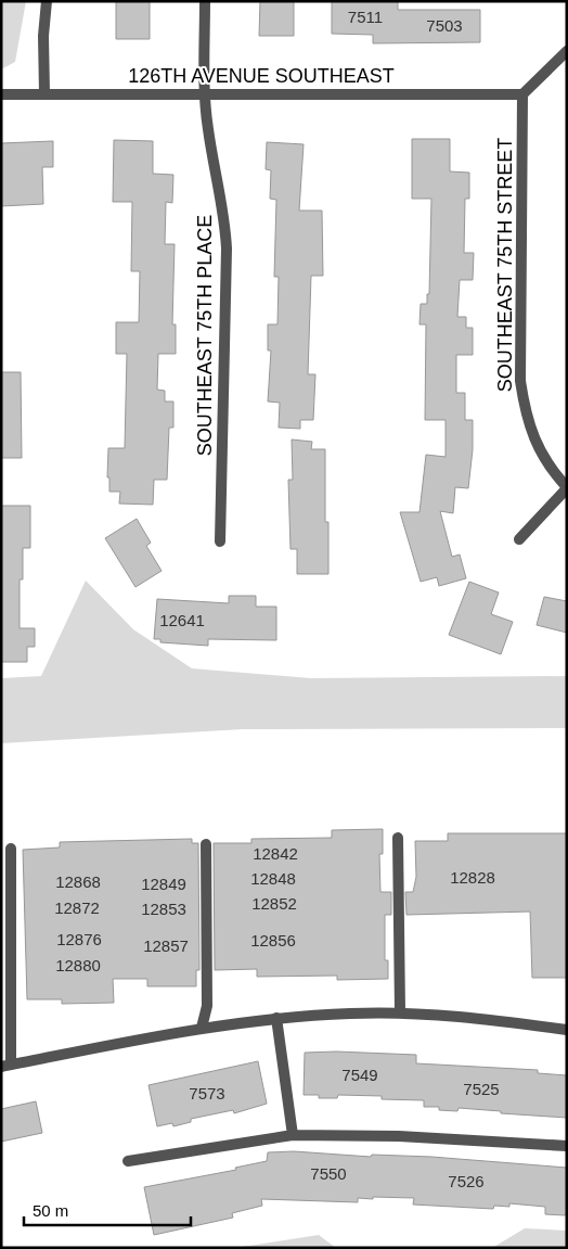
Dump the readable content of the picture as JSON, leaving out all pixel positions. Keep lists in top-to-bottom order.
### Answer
{
  "streets": {
    "street": ["126TH AVENUE SOUTHEAST", "SOUTHEAST 75TH STREET", "SOUTHEAST 75TH PLACE"]
  },
  "crossings": [
    ["126TH AVENUE SOUTHEAST", "SOUTHEAST 75TH STREET"],
    ["126TH AVENUE SOUTHEAST", "SOUTHEAST 75TH PLACE"]
  ],
  "house_numbers": [
    "7511",
    "7503",
    "12641",
    "12842",
    "12828",
    "12848",
    "12868",
    "12849",
    "12852",
    "12872",
    "12853",
    "12876",
    "12856",
    "12857",
    "12880",
    "7549",
    "7525",
    "7573",
    "7550",
    "7526"
  ],
  "scale_bar": "50 m"
}
